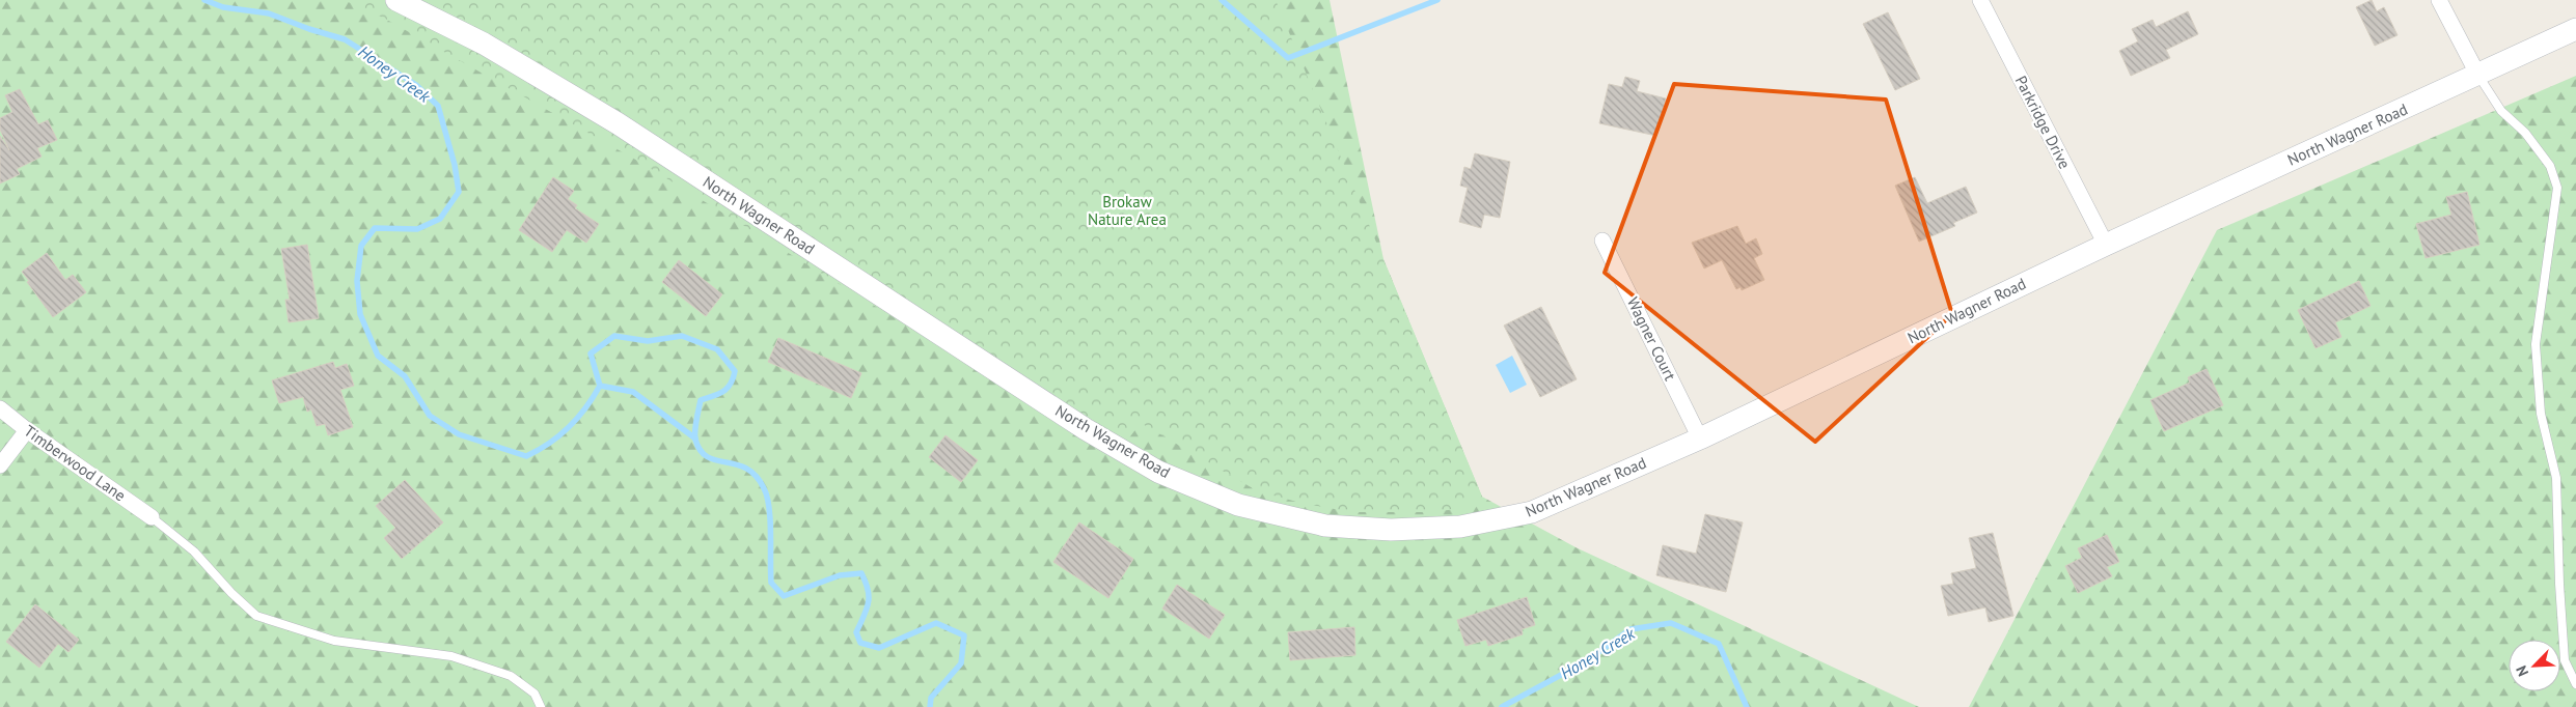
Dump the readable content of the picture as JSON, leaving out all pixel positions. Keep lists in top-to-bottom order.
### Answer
{
  "streets": {
    "street": [
      "Parkridge Drive",
      "North Wagner Road",
      "Wagner Court",
      "Timberwood Lane"
    ]
  },
  "crossings": [
    ["Parkridge Drive", "North Wagner Road"],
    ["North Wagner Road", "Wagner Court"]
  ],
  "water": ["Honey Creek"],
  "parks": ["Brokaw Nature Area"],
  "north": "bottom left"
}
